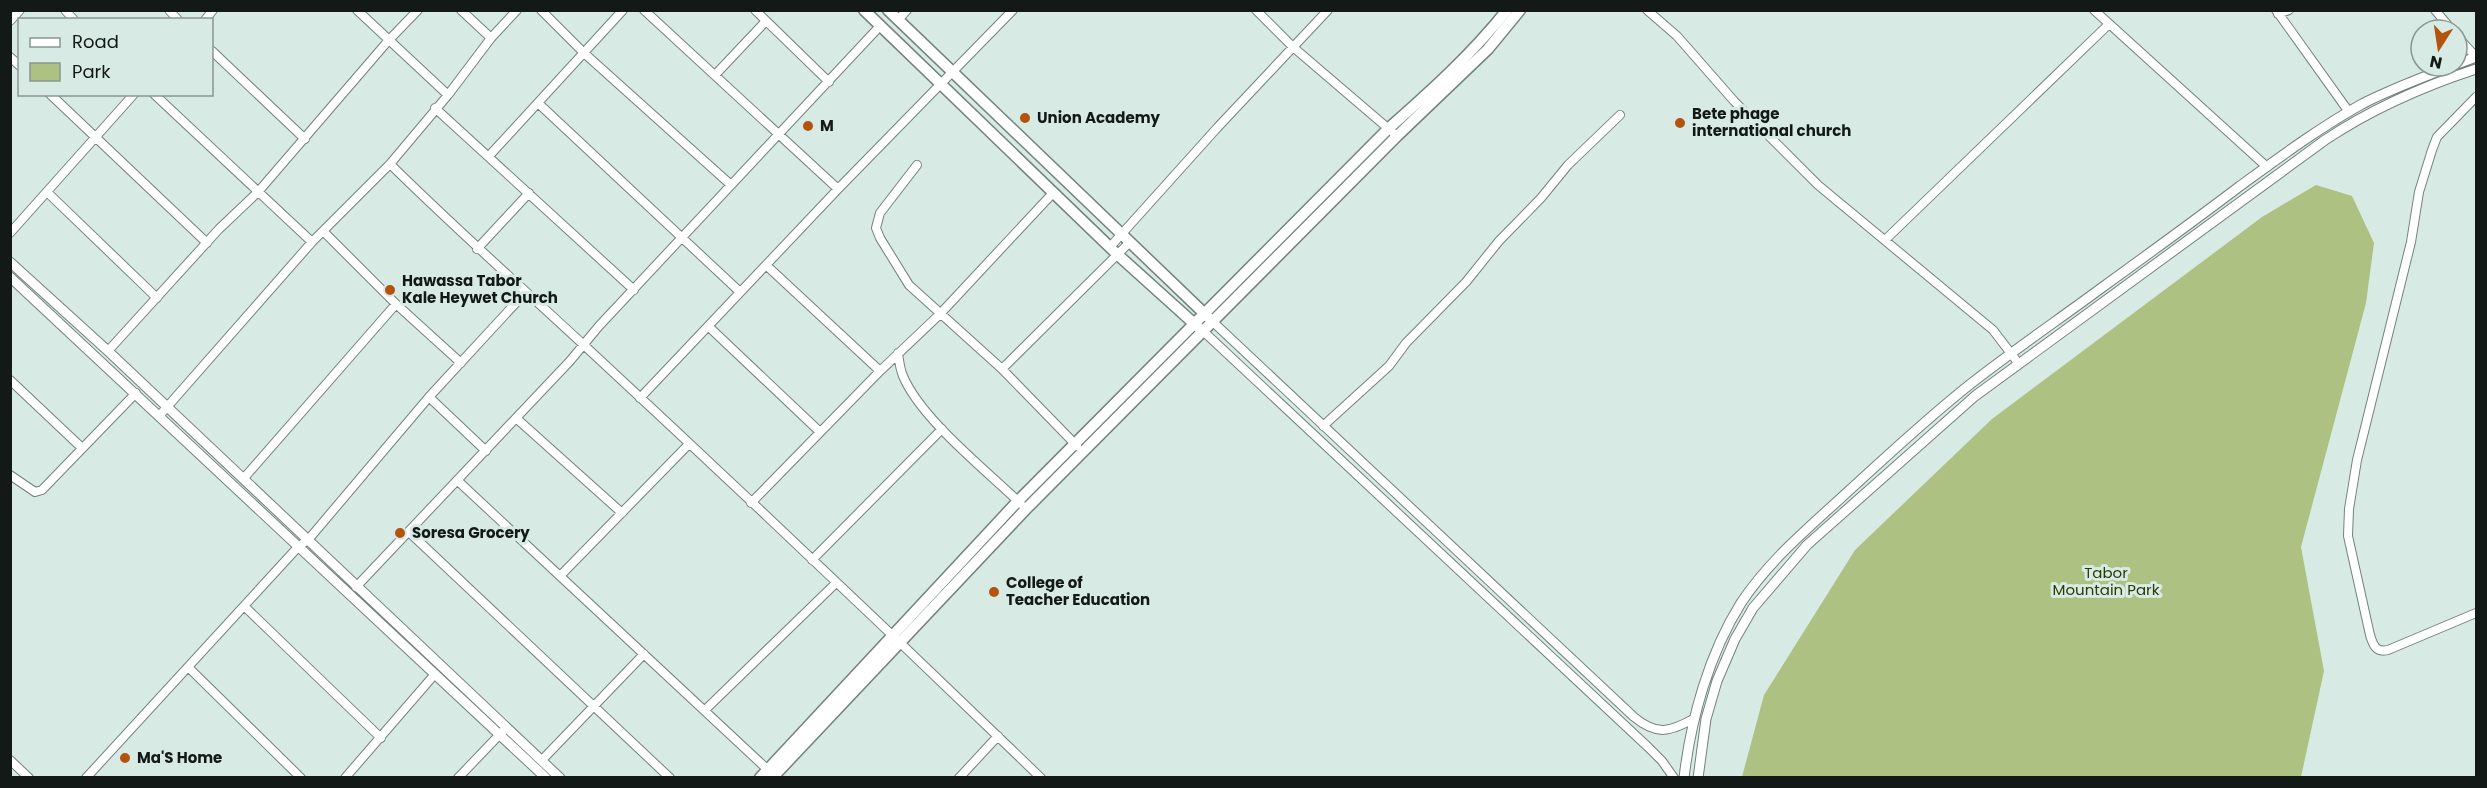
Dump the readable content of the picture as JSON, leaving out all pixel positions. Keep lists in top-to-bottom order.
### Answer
{
  "parks": ["Tabor Mountain Park"],
  "places": [
    "Union Academy",
    "Bete phage international church",
    "M",
    "Hawassa Tabor Kale Heywet Church",
    "Soresa Grocery",
    "College of Teacher Education",
    "Ma'S Home"
  ],
  "legend": ["Road", "Park"],
  "north": "bottom"
}
